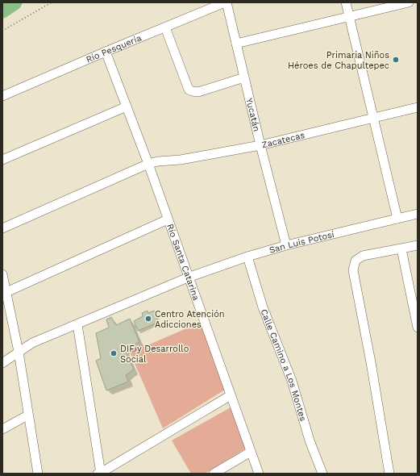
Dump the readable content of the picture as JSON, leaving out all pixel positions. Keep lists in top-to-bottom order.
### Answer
{
  "streets": {
    "street": [
      "Río Pesquería",
      "Yucatán",
      "Zacatecas",
      "San Luis Potosí",
      "Río Santa Catarina",
      "Calle Camino a Los Montes"
    ]
  },
  "crossings": [
    ["Río Pesquería", "Yucatán"],
    ["Río Pesquería", "Río Santa Catarina"],
    ["Yucatán", "Zacatecas"],
    ["Yucatán", "San Luis Potosí"],
    ["Zacatecas", "Río Santa Catarina"],
    ["San Luis Potosí", "Río Santa Catarina"],
    ["San Luis Potosí", "Calle Camino a Los Montes"]
  ],
  "places": ["Primaria Niños Héroes de Chapultepec", "Centro Atención Adicciones", "DIF y Desarrollo Social"]
}
